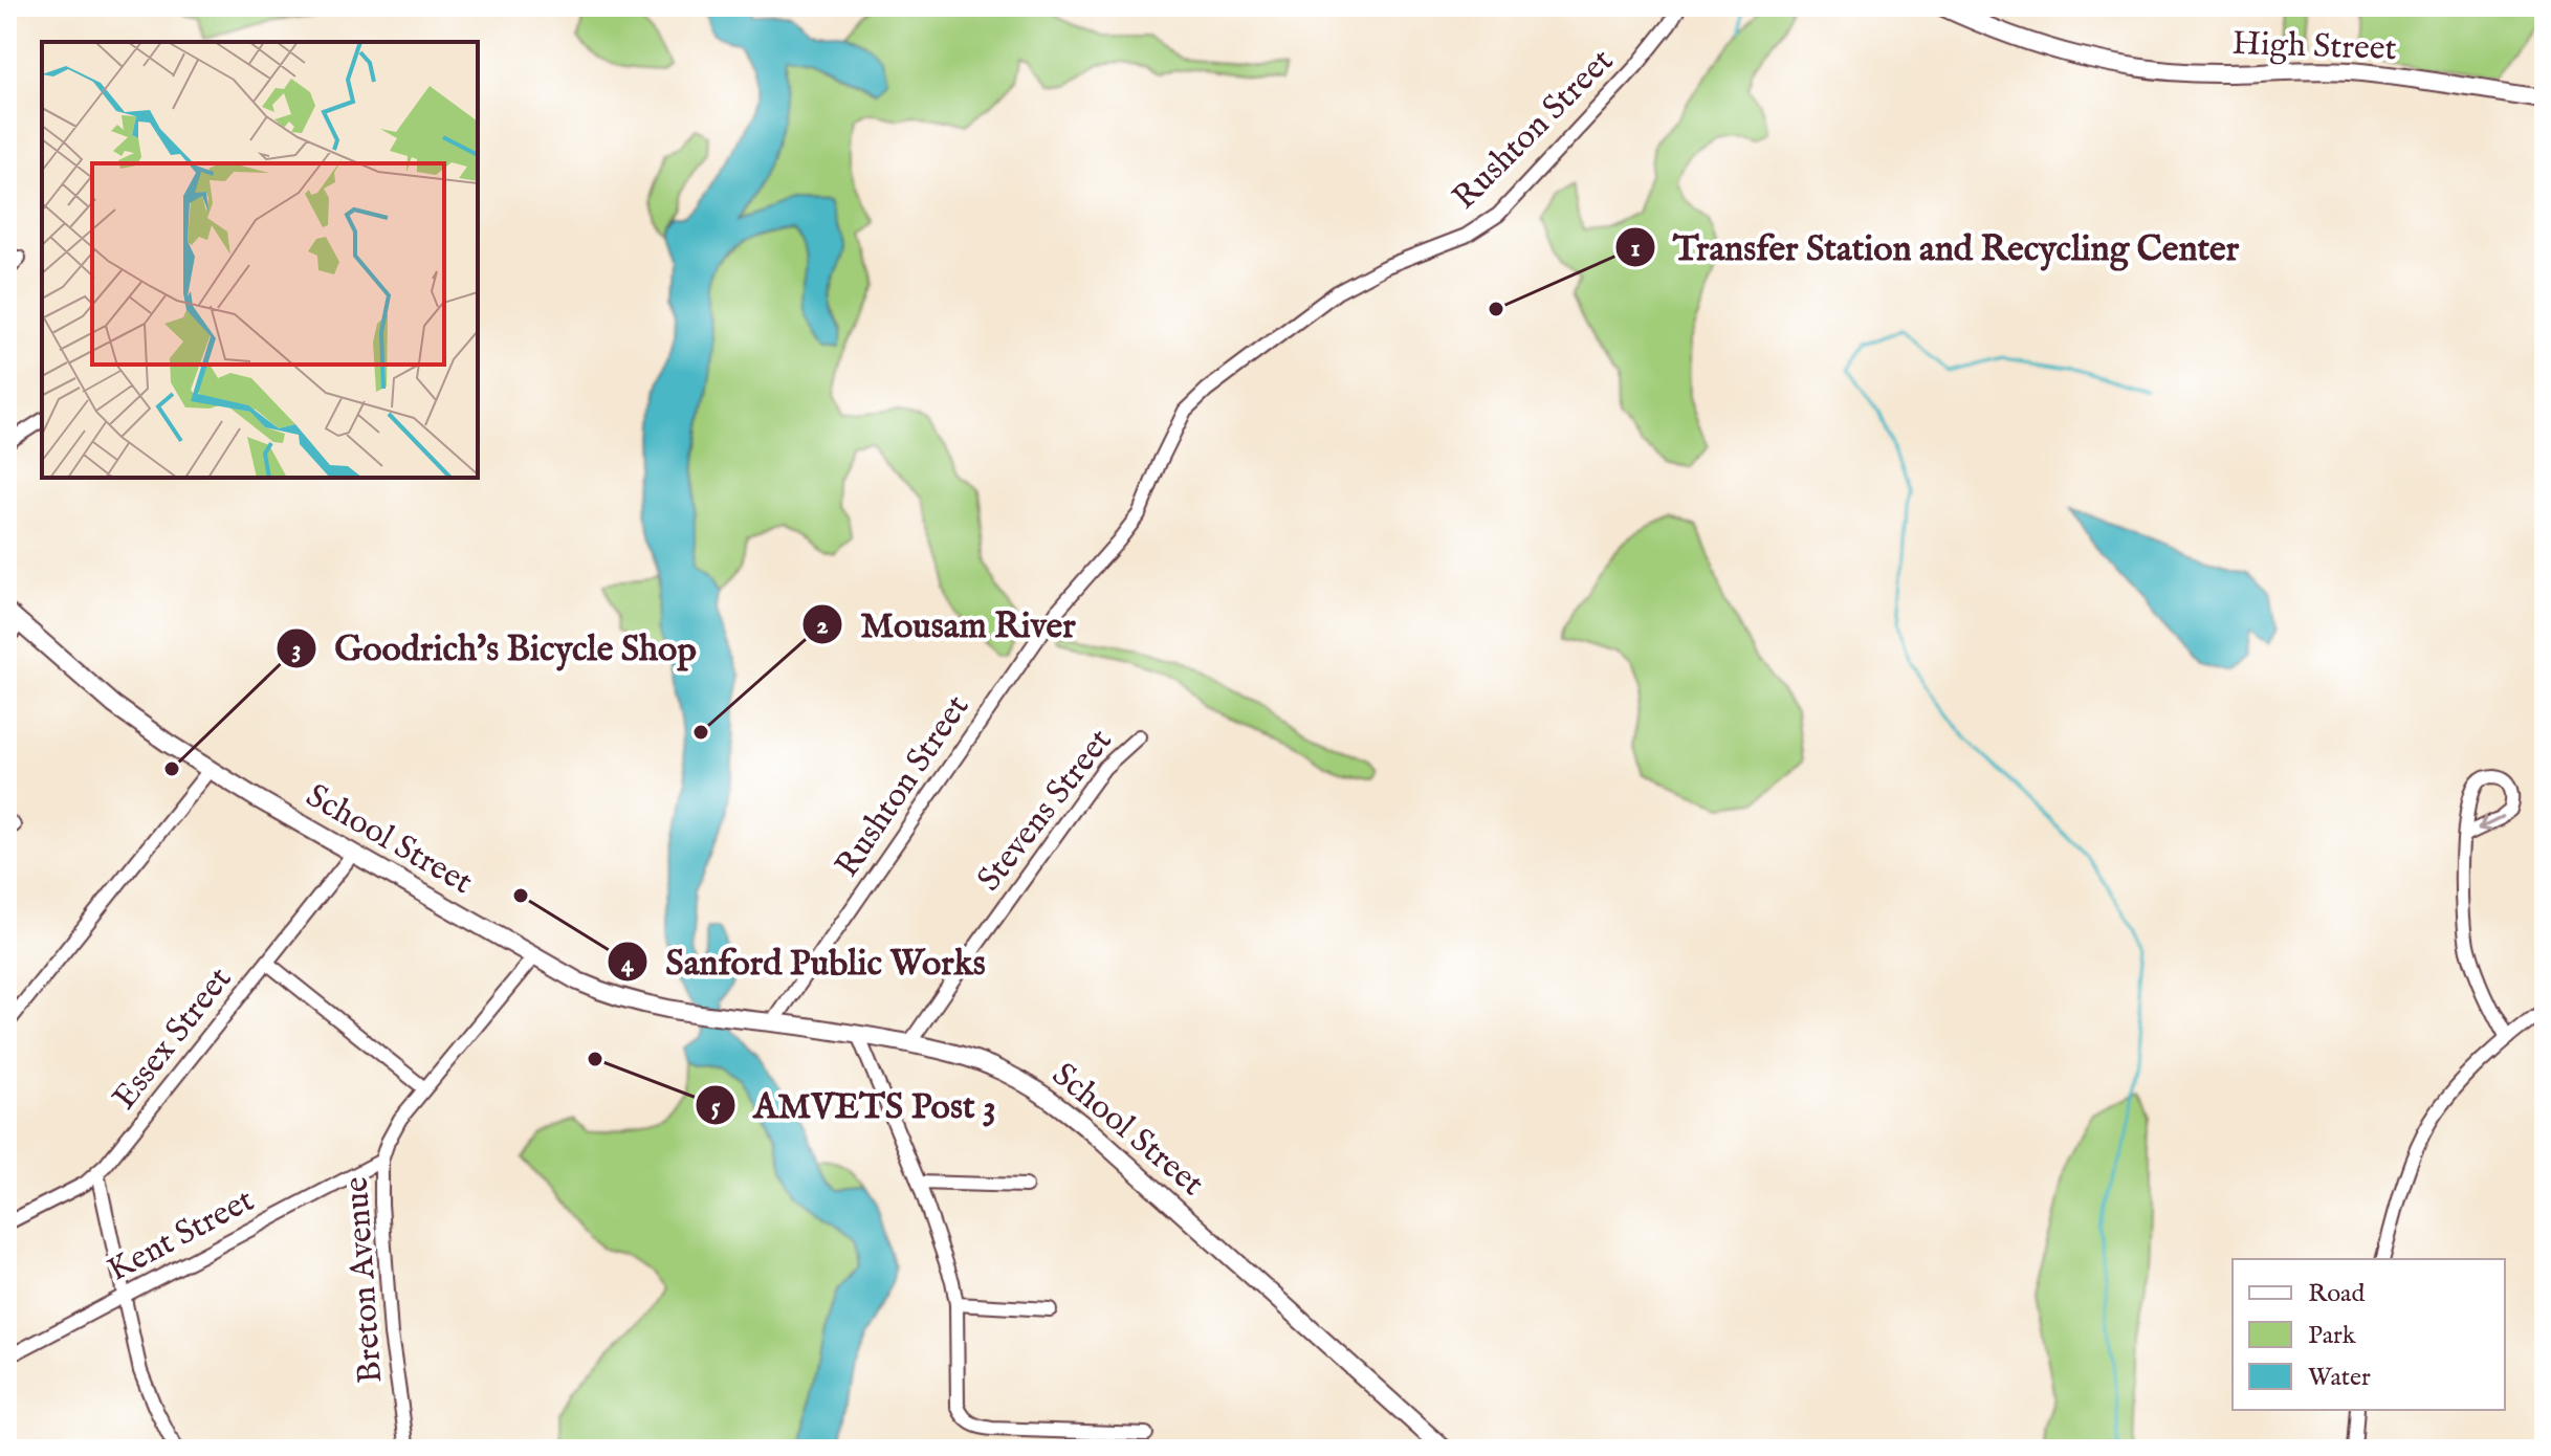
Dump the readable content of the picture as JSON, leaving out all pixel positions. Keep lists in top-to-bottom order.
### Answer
{
  "streets": {
    "street": [
      "High Street",
      "Rushton Street",
      "Stevens Street",
      "School Street",
      "Essex Street",
      "Kent Street",
      "Breton Avenue"
    ]
  },
  "crossings": [
    ["Rushton Street", "School Street"],
    ["Stevens Street", "School Street"],
    ["School Street", "Essex Street"],
    ["School Street", "Breton Avenue"],
    ["Kent Street", "Breton Avenue"]
  ],
  "places": [
    "Transfer Station and Recycling Center",
    "Mousam River",
    "Goodrich's Bicycle Shop",
    "Sanford Public Works",
    "AMVETS Post 3"
  ],
  "legend": ["Road", "Park", "Water"]
}
